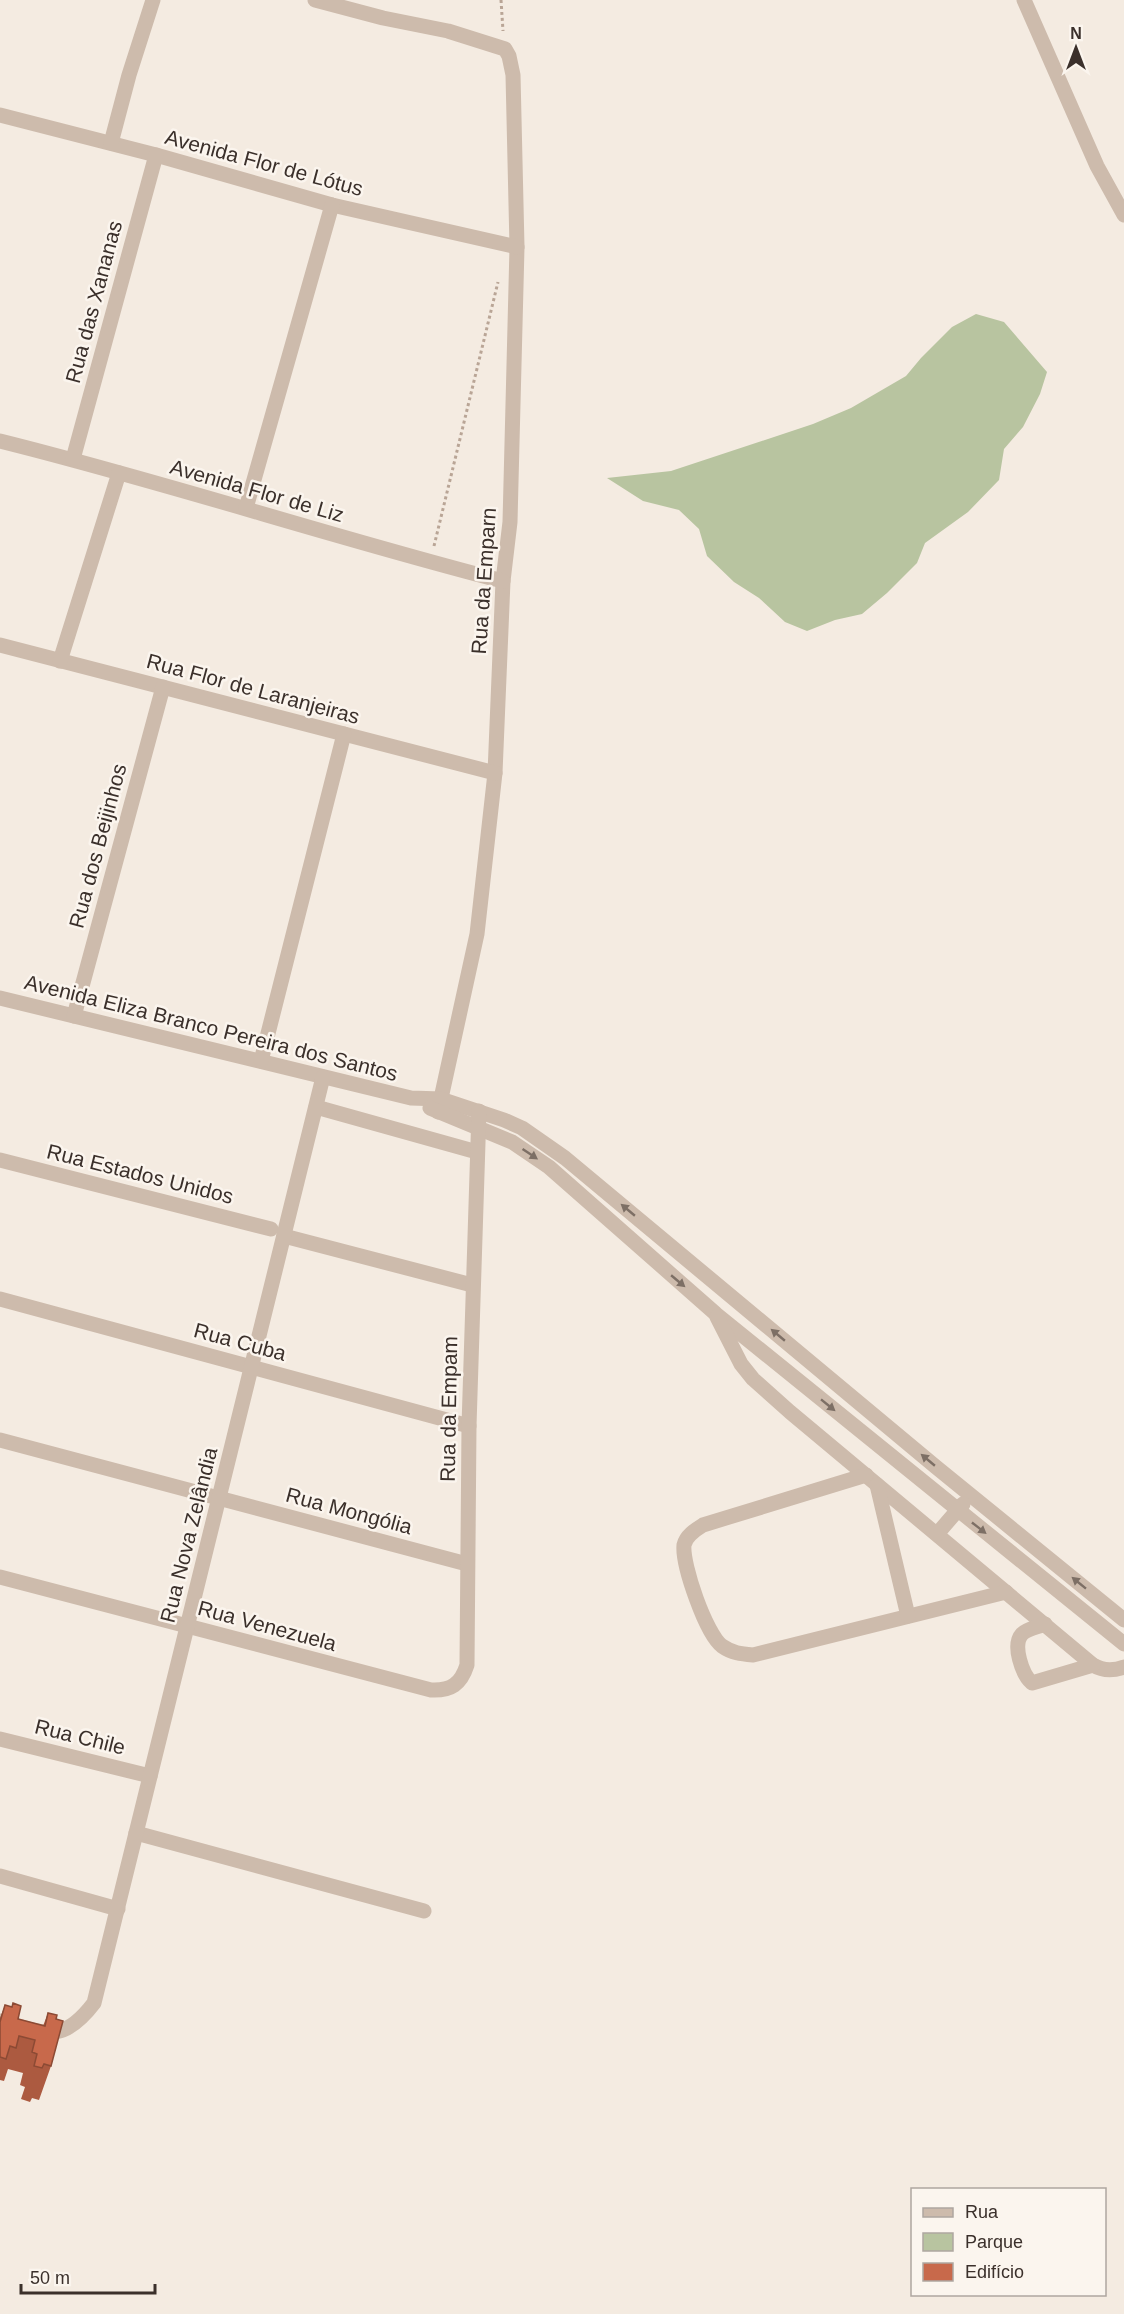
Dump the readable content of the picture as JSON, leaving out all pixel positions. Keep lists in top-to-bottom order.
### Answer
{
  "streets": {
    "street": [
      "Avenida Flor de Lótus",
      "Rua das Xananas",
      "Avenida Flor de Liz",
      "Rua da Emparn",
      "Rua Flor de Laranjeiras",
      "Rua dos Beijinhos",
      "Avenida Eliza Branco Pereira dos Santos",
      "Rua Estados Unidos",
      "Rua Cuba",
      "Rua da Empam",
      "Rua Mongólia",
      "Rua Nova Zelândia",
      "Rua Venezuela",
      "Rua Chile"
    ]
  },
  "crossings": [
    ["Avenida Flor de Lótus", "Rua das Xananas"],
    ["Avenida Flor de Lótus", "Rua da Emparn"],
    ["Rua das Xananas", "Avenida Flor de Liz"],
    ["Avenida Flor de Liz", "Rua da Emparn"],
    ["Rua da Emparn", "Rua Flor de Laranjeiras"],
    ["Rua da Emparn", "Avenida Eliza Branco Pereira dos Santos"],
    ["Rua Flor de Laranjeiras", "Rua dos Beijinhos"],
    ["Rua dos Beijinhos", "Avenida Eliza Branco Pereira dos Santos"],
    ["Avenida Eliza Branco Pereira dos Santos", "Rua Nova Zelândia"],
    ["Rua Estados Unidos", "Rua da Empam"],
    ["Rua Estados Unidos", "Rua Nova Zelândia"],
    ["Rua Cuba", "Rua da Empam"],
    ["Rua Cuba", "Rua Nova Zelândia"],
    ["Rua da Empam", "Rua Mongólia"],
    ["Rua da Empam", "Rua Venezuela"],
    ["Rua Mongólia", "Rua Nova Zelândia"],
    ["Rua Nova Zelândia", "Rua Venezuela"],
    ["Rua Nova Zelândia", "Rua Chile"]
  ],
  "legend": ["Rua", "Parque", "Edifício"],
  "scale_bar": "50 m",
  "north": "top"
}
